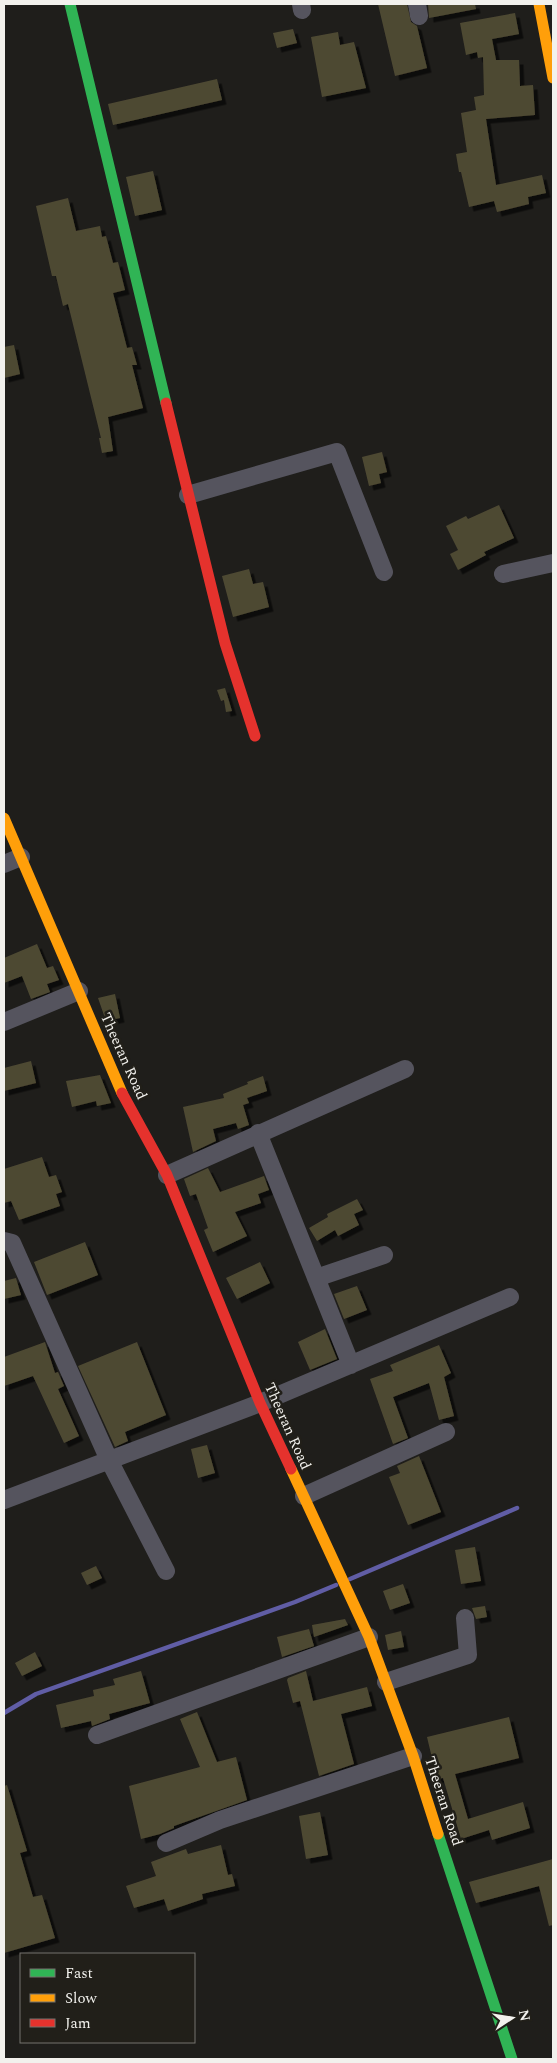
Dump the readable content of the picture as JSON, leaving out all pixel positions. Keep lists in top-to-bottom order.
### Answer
{
  "streets": {
    "street": ["Theeran Road"]
  },
  "legend": ["Fast", "Slow", "Jam"],
  "north": "right"
}
